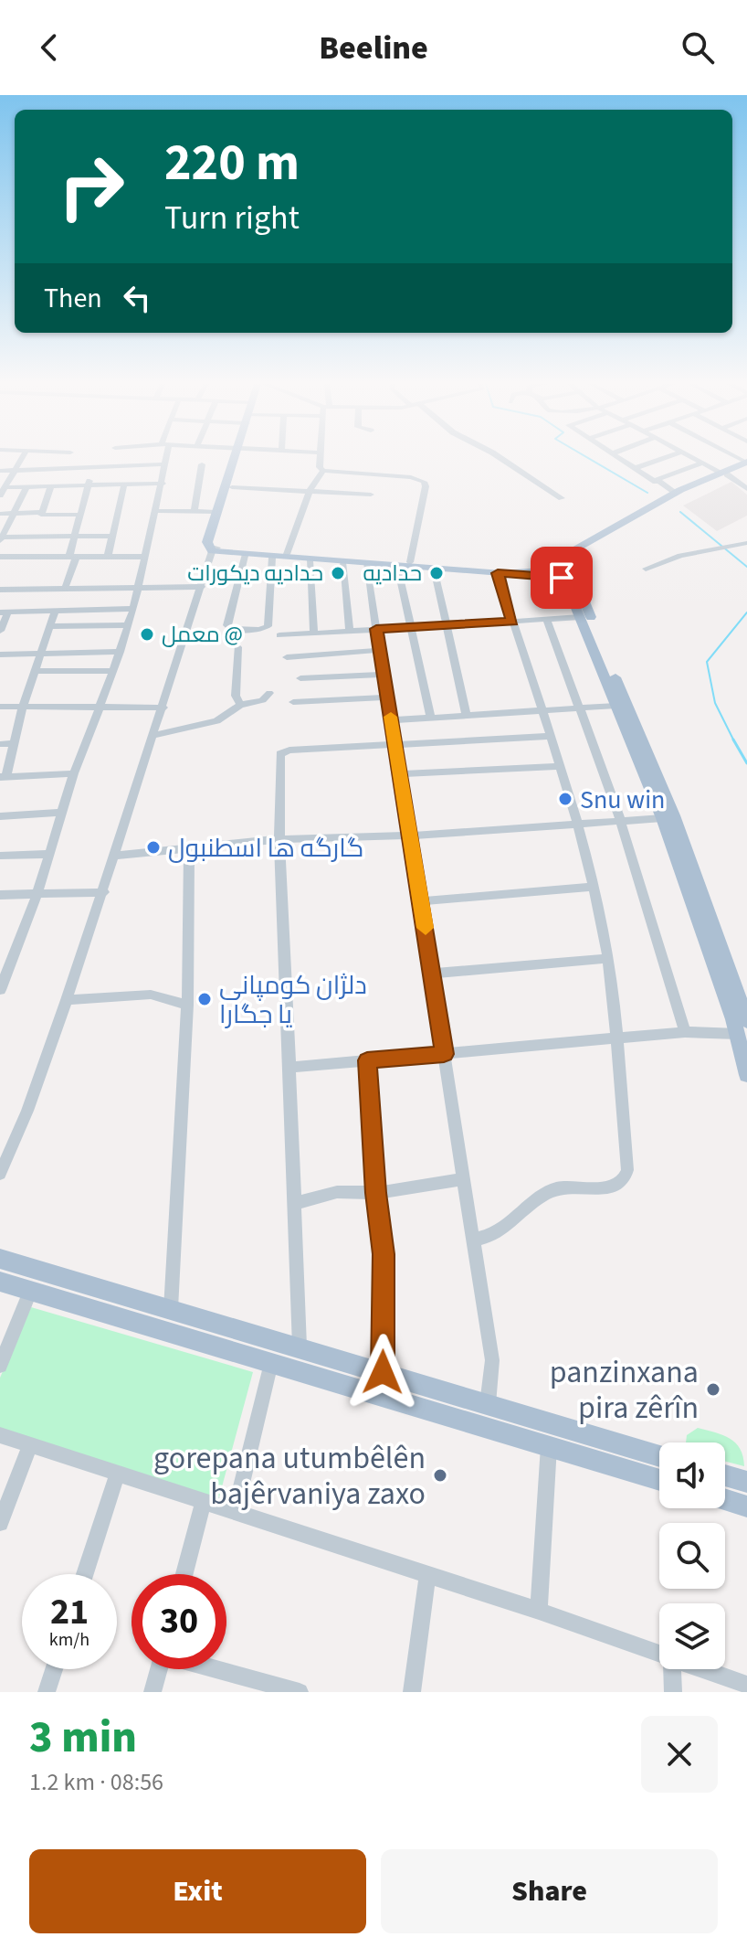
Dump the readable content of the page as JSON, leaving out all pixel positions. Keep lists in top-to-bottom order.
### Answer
{
  "places": [
    "حداديه ديكورات",
    "حداديه",
    "معمل @",
    "Snu win",
    "گارگه ها اسطنبول",
    "دلژان کومپانی یا جگارا",
    "panzinxana pira zêrîn",
    "gorepana utumbêlên bajêrvaniya zaxo"
  ],
  "page": {
    "header": "Beeline",
    "turn": ["220 m", "Turn right"],
    "then": "Then",
    "speed": "21 km/h",
    "limit": "30",
    "heading": ["3 min", "1.2 km · 08:56"],
    "buttons": ["Exit", "Share"]
  }
}
